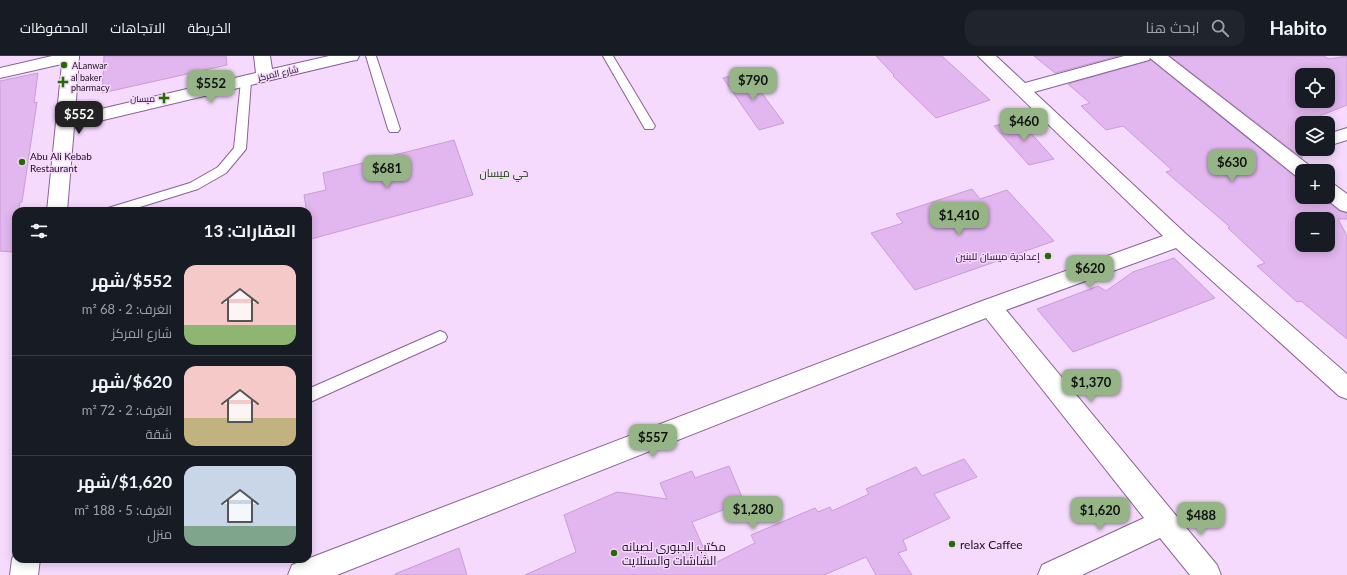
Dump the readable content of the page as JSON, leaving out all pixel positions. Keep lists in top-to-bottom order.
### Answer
{
  "streets": {
    "street": ["شارع المركز"]
  },
  "districts": ["حي ميسان"],
  "places": {
    "other": [
      "ALanwar",
      "Abu Ali Kebab Restaurant",
      "إعدادية ميسان للبنين",
      "relax Caffee",
      "مكتب الجبوري لصيانه الشاشات والستلايت"
    ],
    "health": ["al baker pharmacy", "ميسان"]
  },
  "page": {
    "header": "Habito",
    "search": "ابحث هنا",
    "nav": ["الخريطة", "الاتجاهات", "المحفوظات"],
    "price": [
      "$790",
      "$552",
      "$552",
      "$460",
      "$630",
      "$681",
      "$1,410",
      "$620",
      "$1,370",
      "$557",
      "$1,280",
      "$1,620",
      "$488"
    ],
    "map_buttons": ["+", "−"],
    "heading": "العقارات: 13",
    "list": [
      {
        "name": "$552/شهر",
        "note": "الغرف: 2 · 68 m² · شارع المركز"
      },
      {
        "name": "$620/شهر",
        "note": "الغرف: 2 · 72 m² · شقة"
      },
      {
        "name": "$1,620/شهر",
        "note": "الغرف: 5 · 188 m² · منزل"
      }
    ]
  }
}
